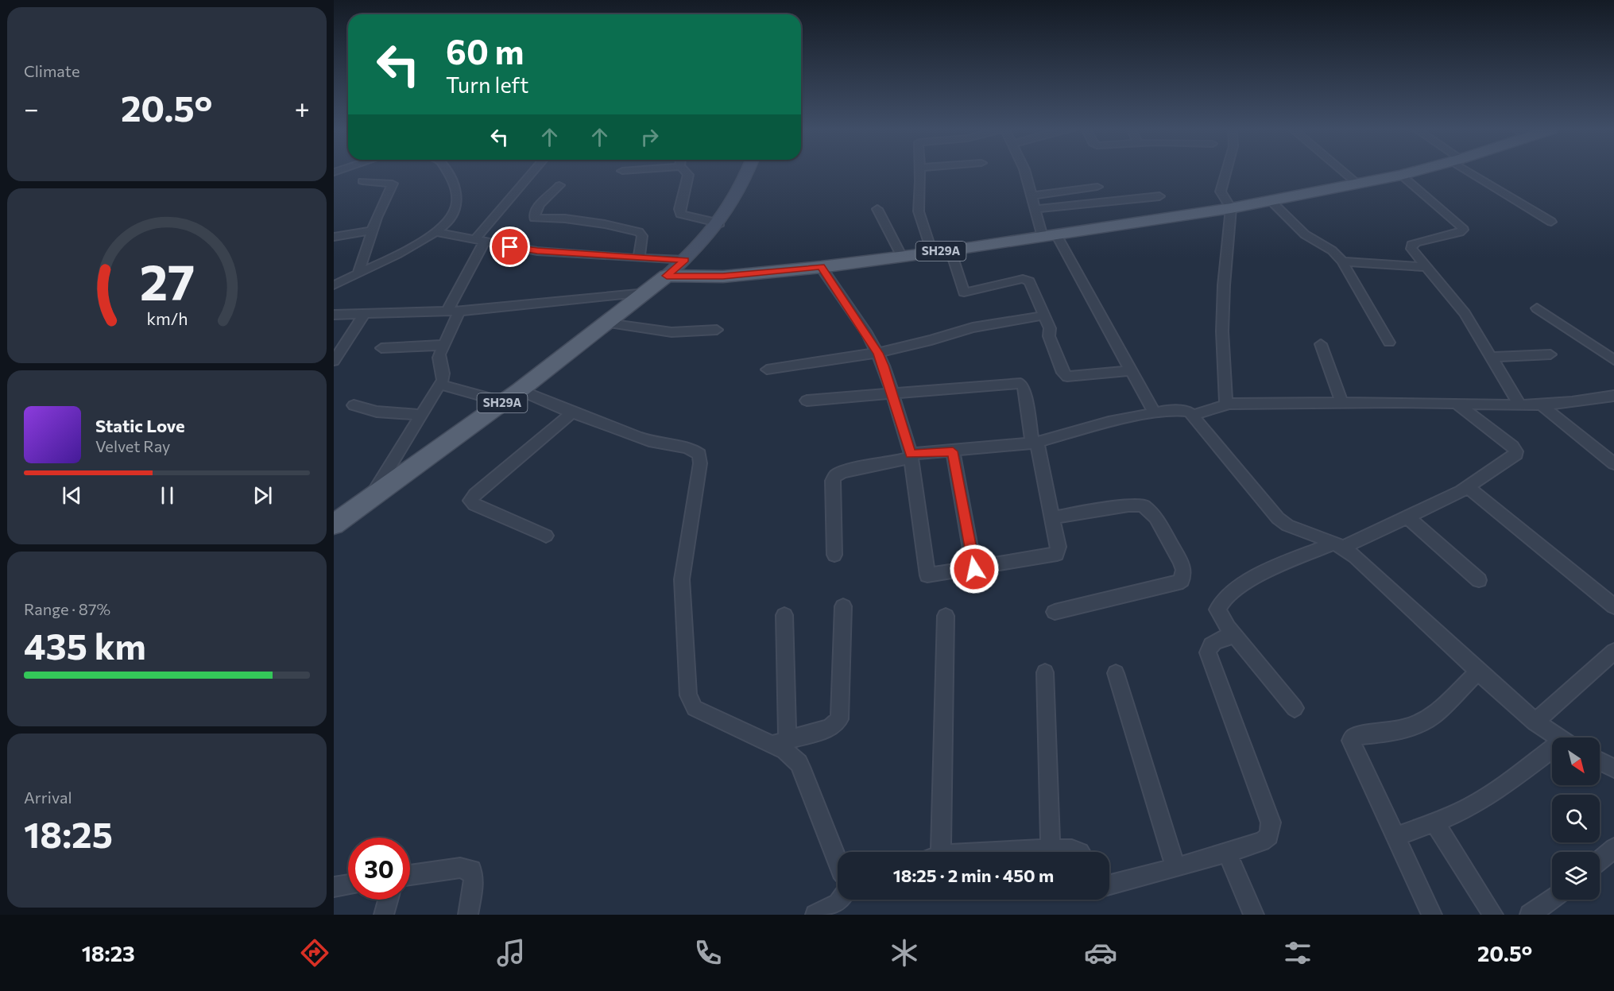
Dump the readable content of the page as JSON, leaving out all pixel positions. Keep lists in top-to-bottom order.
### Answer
{
  "streets": {
    "main road": ["SH29A"]
  },
  "north": "bottom right",
  "page": {
    "tile": [
      "Climate",
      ["Range · 87%", "435 km"],
      ["Arrival", "18:25"]
    ],
    "turn": ["60 m", "Turn left"],
    "heat": ["−", "20.5°", "+"],
    "song": ["Static Love", "Velvet Ray"],
    "limit": "30",
    "trip": "18:25 · 2 min · 450 m",
    "tabs": ["18:23", "20.5°"],
    "gauge": ["27", "km/h"]
  }
}
